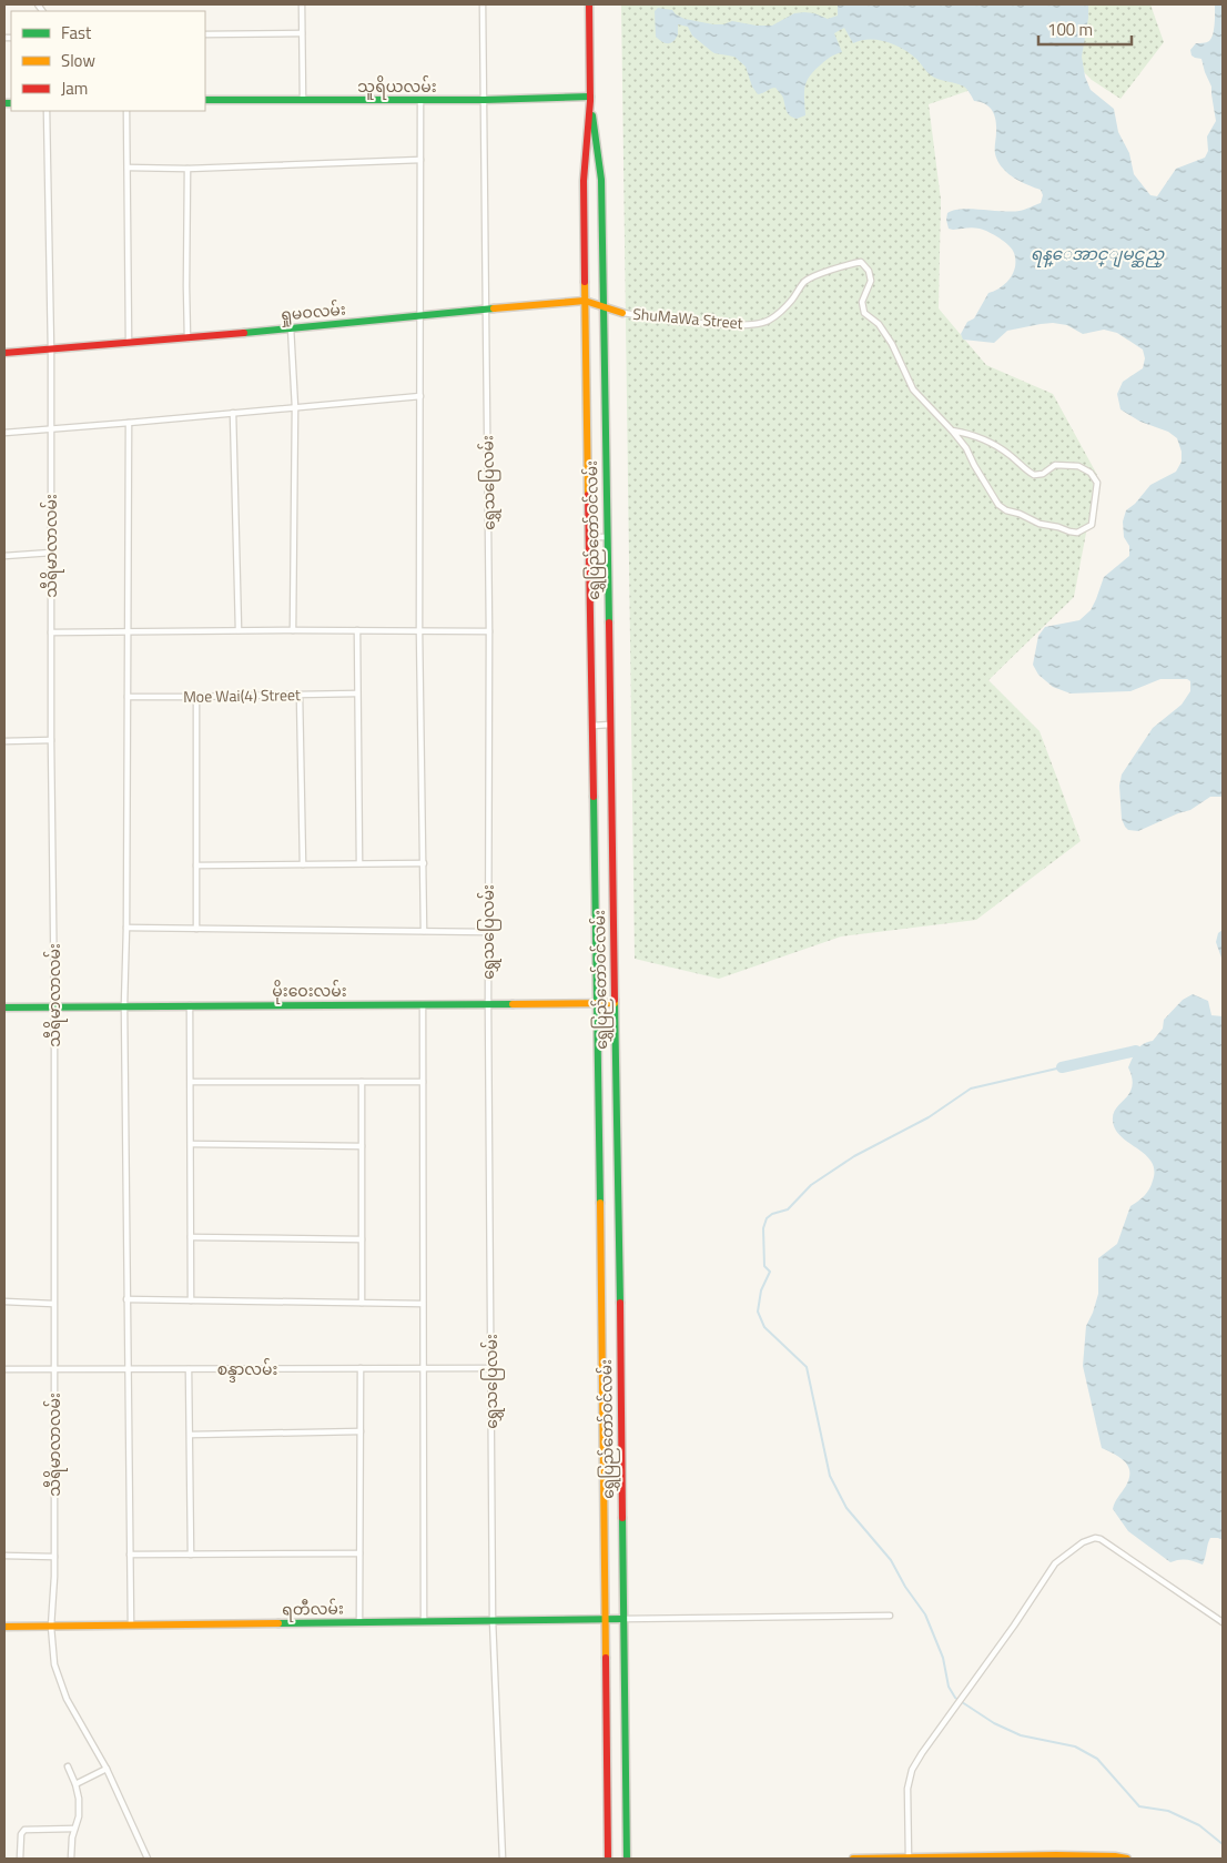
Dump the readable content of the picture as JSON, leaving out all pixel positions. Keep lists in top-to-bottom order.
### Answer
{
  "streets": {
    "main road": [
      "သူရိယလမ်း",
      "ရှုမဝလမ်း",
      "ရွှေပြည်တော်ဝင်လမ်း",
      "မိုးဝေးလမ်း",
      "ရတီလမ်း"
    ],
    "street": [
      "ShuMaWa Street",
      "ရွှေသပြေလမ်း",
      "သီရိမာလာလမ်း",
      "Moe Wai(4) Street",
      "စန္ဒာလမ်း"
    ]
  },
  "crossings": [
    ["သူရိယလမ်း", "ရွှေသပြေလမ်း"],
    ["သူရိယလမ်း", "ရွှေပြည်တော်ဝင်လမ်း"],
    ["ရှုမဝလမ်း", "ShuMaWa Street"],
    ["ရှုမဝလမ်း", "ရွှေသပြေလမ်း"],
    ["ရှုမဝလမ်း", "ရွှေပြည်တော်ဝင်လမ်း"],
    ["ရှုမဝလမ်း", "သီရိမာလာလမ်း"],
    ["ရွှေသပြေလမ်း", "မိုးဝေးလမ်း"],
    ["ရွှေသပြေလမ်း", "စန္ဒာလမ်း"],
    ["ရွှေသပြေလမ်း", "ရတီလမ်း"],
    ["ရွှေပြည်တော်ဝင်လမ်း", "မိုးဝေးလမ်း"],
    ["ရွှေပြည်တော်ဝင်လမ်း", "ရတီလမ်း"],
    ["သီရိမာလာလမ်း", "မိုးဝေးလမ်း"],
    ["သီရိမာလာလမ်း", "စန္ဒာလမ်း"],
    ["သီရိမာလာလမ်း", "ရတီလမ်း"]
  ],
  "water": ["ရန္ေအာင္ျမင္ဆည္"],
  "legend": ["Fast", "Slow", "Jam"],
  "scale_bar": "100 m"
}
